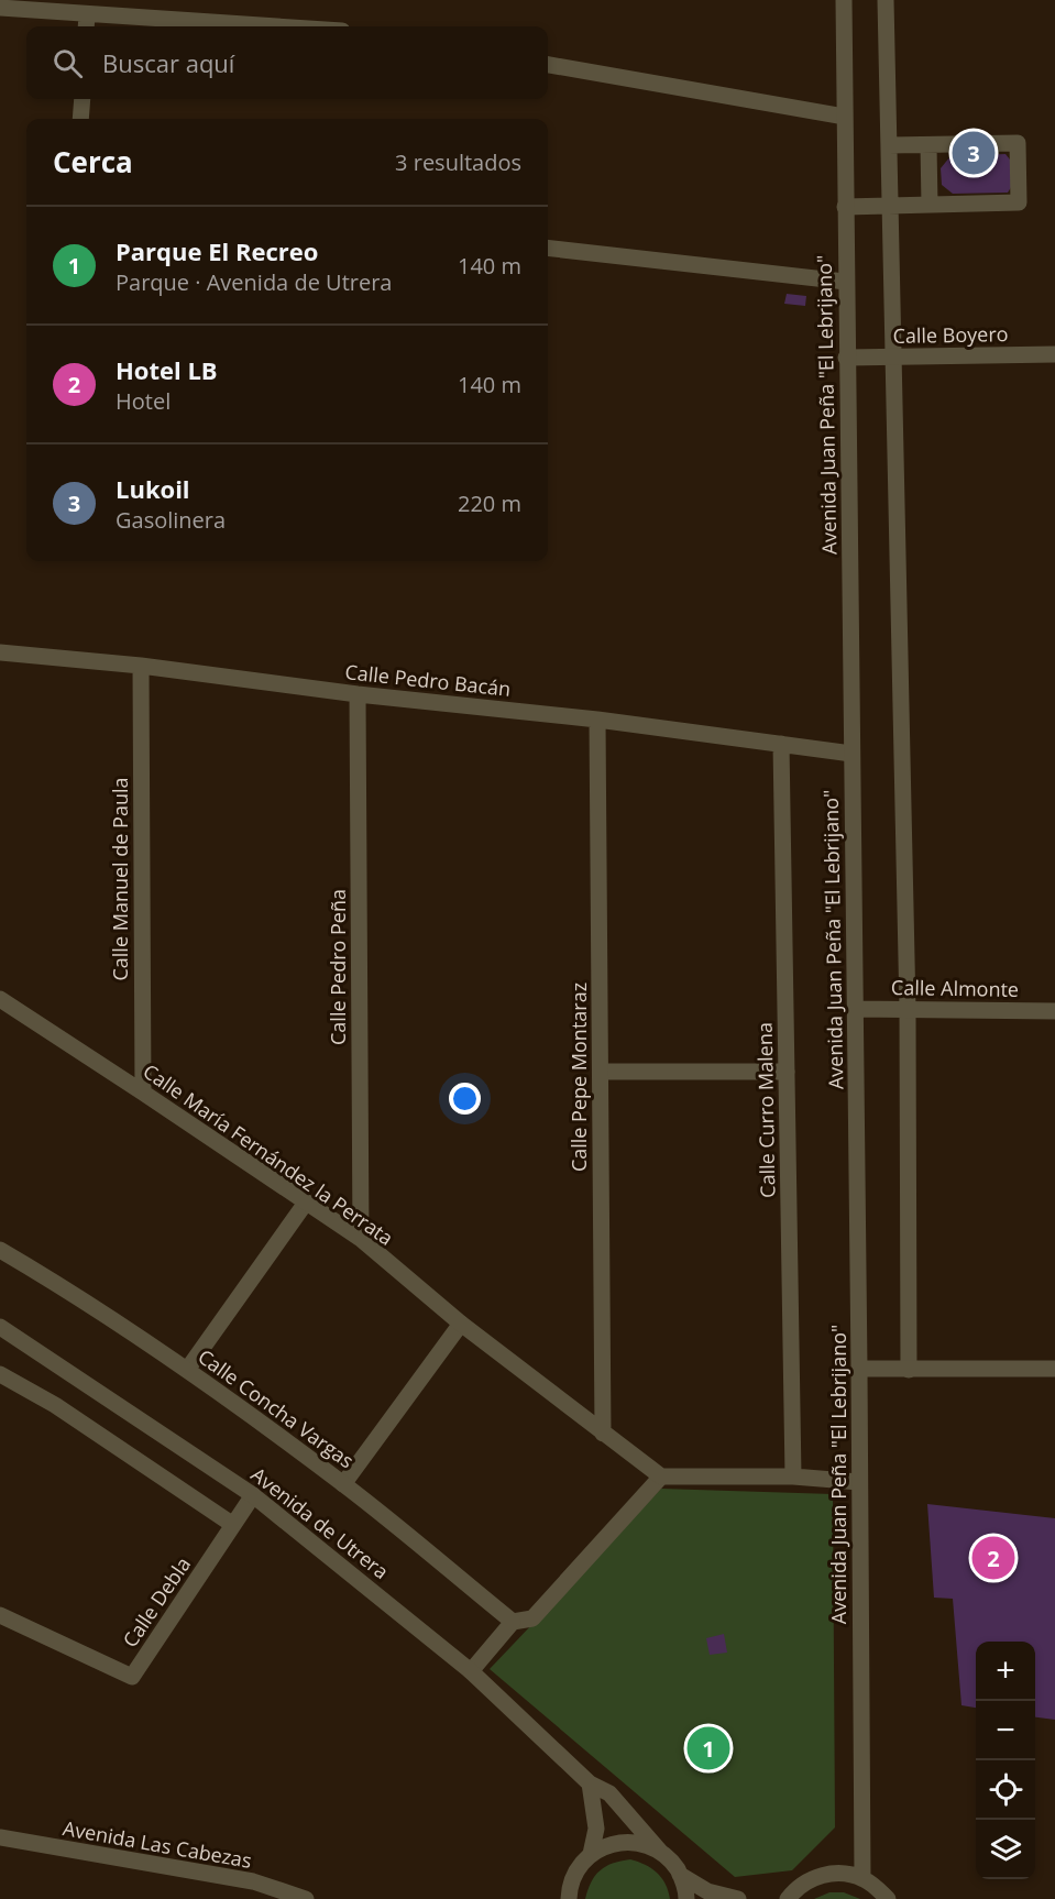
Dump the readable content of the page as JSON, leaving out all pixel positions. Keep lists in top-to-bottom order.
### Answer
{
  "streets": {
    "street": [
      "Calle Boyero",
      "Avenida Juan Peña \"El Lebrijano\"",
      "Calle Pedro Bacán",
      "Calle Manuel de Paula",
      "Calle Pedro Peña",
      "Calle Almonte",
      "Calle Pepe Montaraz",
      "Calle Curro Malena",
      "Calle María Fernández la Perrata",
      "Calle Concha Vargas",
      "Avenida de Utrera",
      "Calle Debla",
      "Avenida Las Cabezas"
    ]
  },
  "crossings": [
    ["Calle Boyero", "Avenida Juan Peña \"El Lebrijano\""],
    ["Avenida Juan Peña \"El Lebrijano\"", "Calle Pedro Bacán"],
    ["Avenida Juan Peña \"El Lebrijano\"", "Calle Almonte"],
    ["Calle Pedro Bacán", "Calle Manuel de Paula"],
    ["Calle Pedro Bacán", "Calle Pedro Peña"],
    ["Calle Pedro Bacán", "Calle Pepe Montaraz"],
    ["Calle Pedro Bacán", "Calle Curro Malena"],
    ["Calle Manuel de Paula", "Calle María Fernández la Perrata"],
    ["Calle Pedro Peña", "Calle María Fernández la Perrata"],
    ["Calle Pepe Montaraz", "Calle María Fernández la Perrata"],
    ["Avenida de Utrera", "Calle Debla"]
  ],
  "page": {
    "search": "Buscar aquí",
    "heading": ["Cerca", "3 resultados"],
    "pins": ["3", "2", "1"],
    "list": [
      {
        "mark": "1",
        "name": "Parque El Recreo",
        "note": "Parque · Avenida de Utrera",
        "value": "140 m"
      },
      {
        "mark": "2",
        "name": "Hotel LB",
        "note": "Hotel",
        "value": "140 m"
      },
      {
        "mark": "3",
        "name": "Lukoil",
        "note": "Gasolinera",
        "value": "220 m"
      }
    ],
    "map_buttons": ["+", "−"]
  }
}
